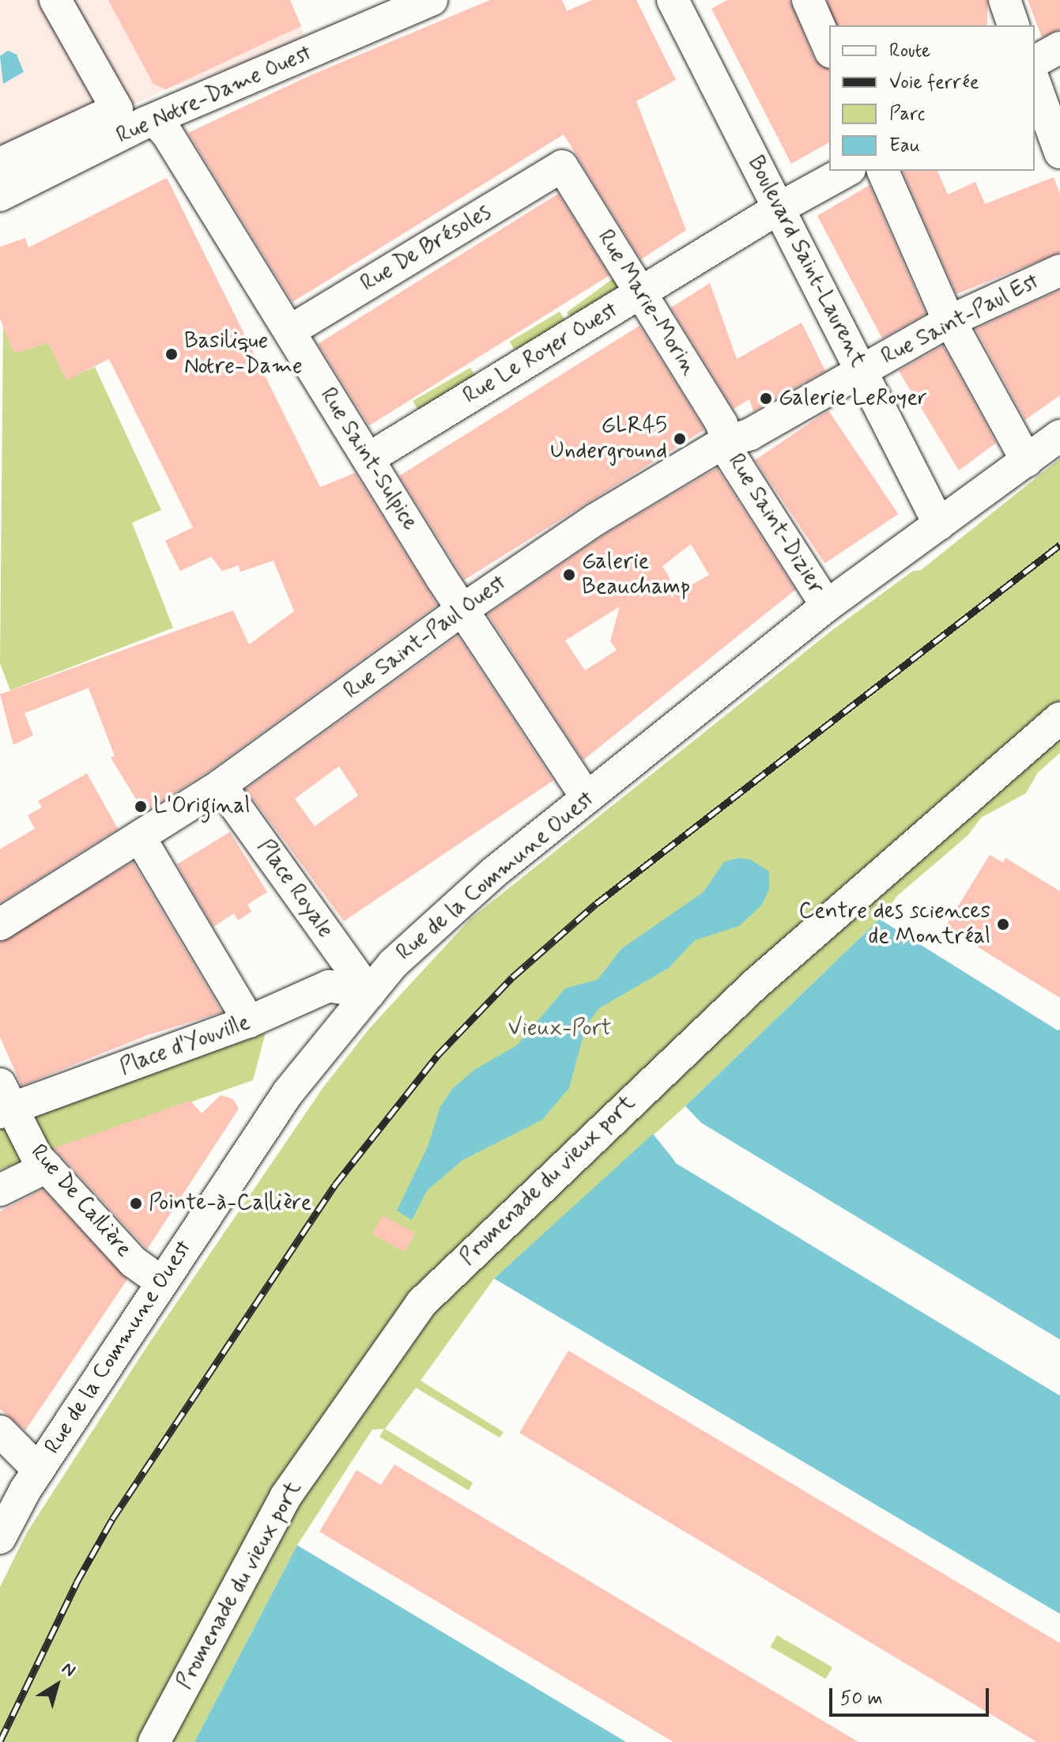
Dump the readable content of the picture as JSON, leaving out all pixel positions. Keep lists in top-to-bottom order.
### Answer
{
  "streets": {
    "street": [
      "Rue Notre-Dame Ouest",
      "Rue De Brésoles",
      "Boulevard Saint-Laurent",
      "Rue Marie-Morin",
      "Rue Saint-Paul Est",
      "Rue Le Royer Ouest",
      "Rue Saint-Sulpice",
      "Rue Saint-Dizier",
      "Rue Saint-Paul Ouest",
      "Rue de la Commune Ouest",
      "Place Royale",
      "Place d'Youville",
      "Promenade du vieux port",
      "Rue De Callière"
    ]
  },
  "crossings": [
    ["Rue Notre-Dame Ouest", "Rue Saint-Sulpice"],
    ["Rue De Brésoles", "Rue Marie-Morin"],
    ["Rue De Brésoles", "Rue Saint-Sulpice"],
    ["Boulevard Saint-Laurent", "Rue Saint-Paul Est"],
    ["Boulevard Saint-Laurent", "Rue Le Royer Ouest"],
    ["Boulevard Saint-Laurent", "Rue Saint-Paul Ouest"],
    ["Boulevard Saint-Laurent", "Rue de la Commune Ouest"],
    ["Rue Marie-Morin", "Rue Le Royer Ouest"],
    ["Rue Marie-Morin", "Rue Saint-Dizier"],
    ["Rue Marie-Morin", "Rue Saint-Paul Ouest"],
    ["Rue Saint-Paul Est", "Rue Saint-Paul Ouest"],
    ["Rue Le Royer Ouest", "Rue Saint-Sulpice"],
    ["Rue Saint-Sulpice", "Rue Saint-Paul Ouest"],
    ["Rue Saint-Sulpice", "Rue de la Commune Ouest"],
    ["Rue Saint-Dizier", "Rue Saint-Paul Ouest"],
    ["Rue Saint-Dizier", "Rue de la Commune Ouest"],
    ["Rue Saint-Paul Ouest", "Place Royale"],
    ["Rue de la Commune Ouest", "Place Royale"],
    ["Rue de la Commune Ouest", "Place d'Youville"],
    ["Rue de la Commune Ouest", "Rue De Callière"],
    ["Place Royale", "Place d'Youville"],
    ["Place d'Youville", "Rue De Callière"]
  ],
  "parks": ["Vieux-Port"],
  "places": [
    "Basilique Notre-Dame",
    "Galerie LeRoyer",
    "GLR45 Underground",
    "Galerie Beauchamp",
    "L'Original",
    "Centre des sciences de Montréal",
    "Pointe-à-Callière"
  ],
  "legend": [
    "Route",
    "Voie ferrée",
    "Parc",
    "Eau"
  ],
  "scale_bar": "50 m",
  "north": "top right"
}
